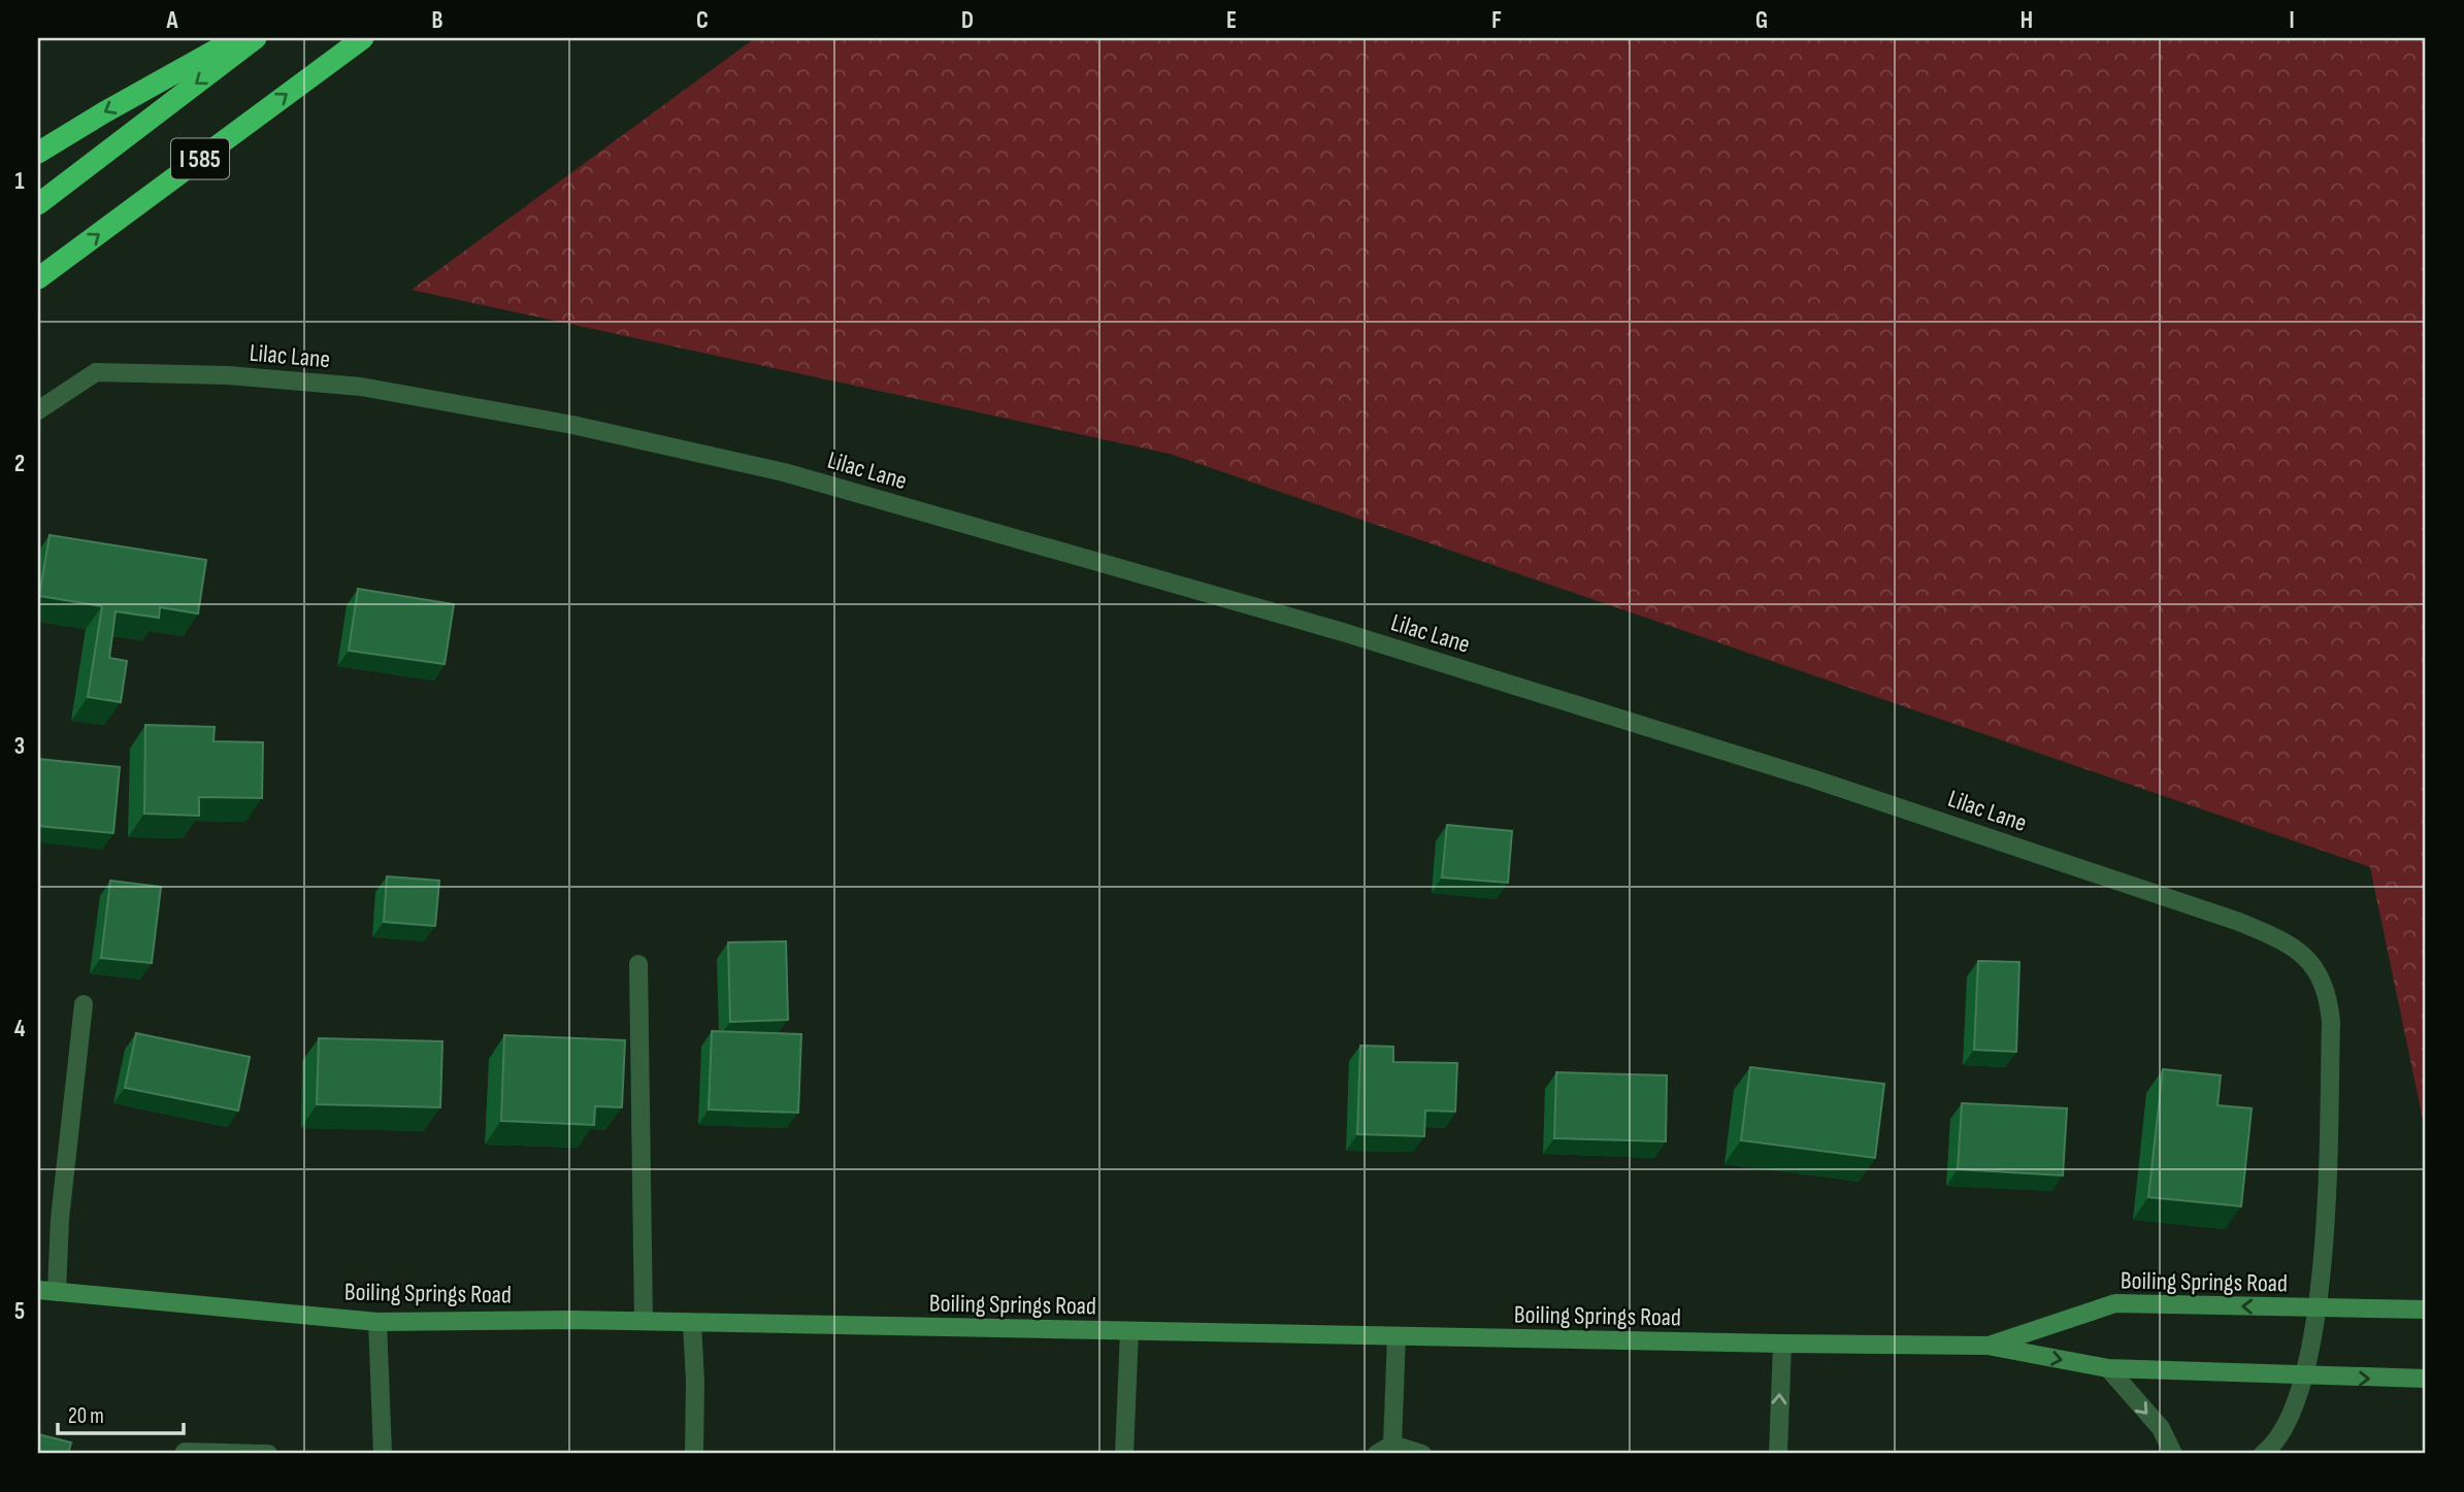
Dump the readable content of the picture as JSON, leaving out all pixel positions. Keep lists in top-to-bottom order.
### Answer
{
  "streets": {
    "highway": ["I 585"],
    "main road": ["Boiling Springs Road"],
    "street": ["Lilac Lane"]
  },
  "crossings": [
    ["Lilac Lane", "Boiling Springs Road"]
  ],
  "scale_bar": "20 m",
  "grid": {
    "columns": [
      "A",
      "B",
      "C",
      "D",
      "E",
      "F",
      "G",
      "H",
      "I"
    ],
    "rows": [
      "1",
      "2",
      "3",
      "4",
      "5"
    ]
  }
}
